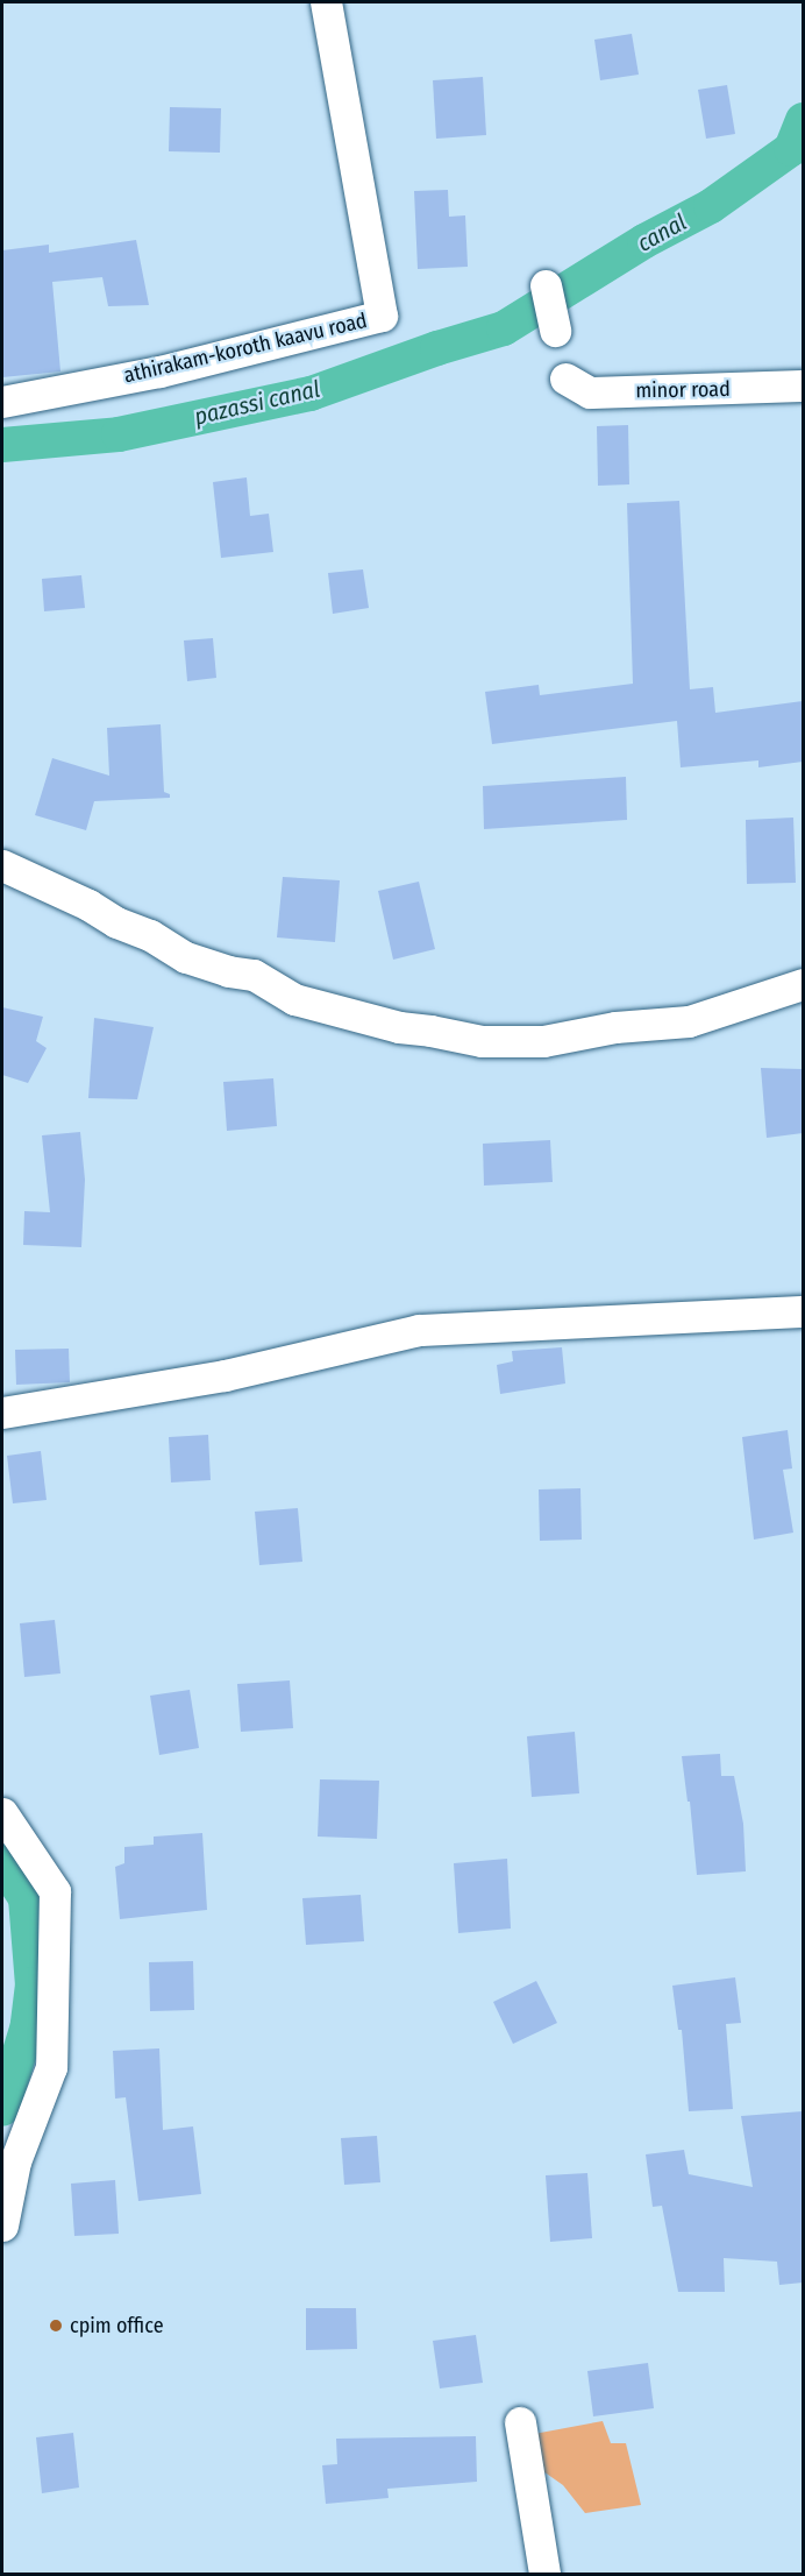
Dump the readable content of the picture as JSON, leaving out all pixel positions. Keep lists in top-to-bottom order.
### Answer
{
  "streets": {
    "street": ["athirakam-koroth kaavu road", "minor road"]
  },
  "water": ["canal", "pazassi canal"],
  "places": ["cpim office"]
}
